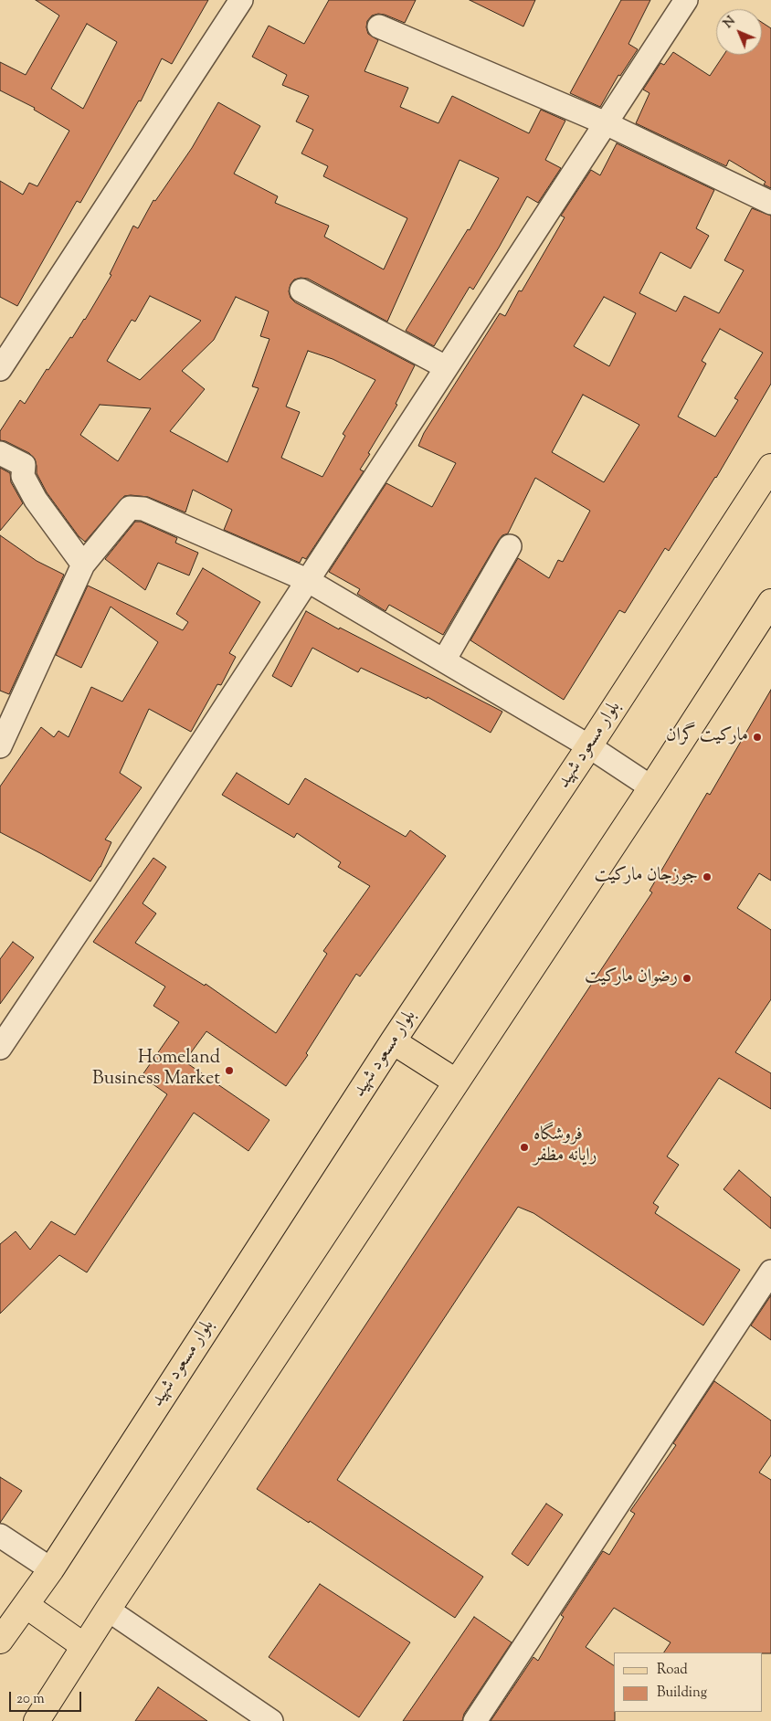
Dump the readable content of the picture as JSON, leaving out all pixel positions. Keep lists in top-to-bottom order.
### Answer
{
  "streets": {
    "main road": ["بلوار مسعود شهید"]
  },
  "places": [
    "مارکیت گران",
    "جوزجان مارکیت",
    "رضوان مارکیت",
    "Homeland Business Market",
    "فروشگاه رایانه مظفر"
  ],
  "legend": ["Road", "Building"],
  "scale_bar": "20 m",
  "north": "top left"
}
